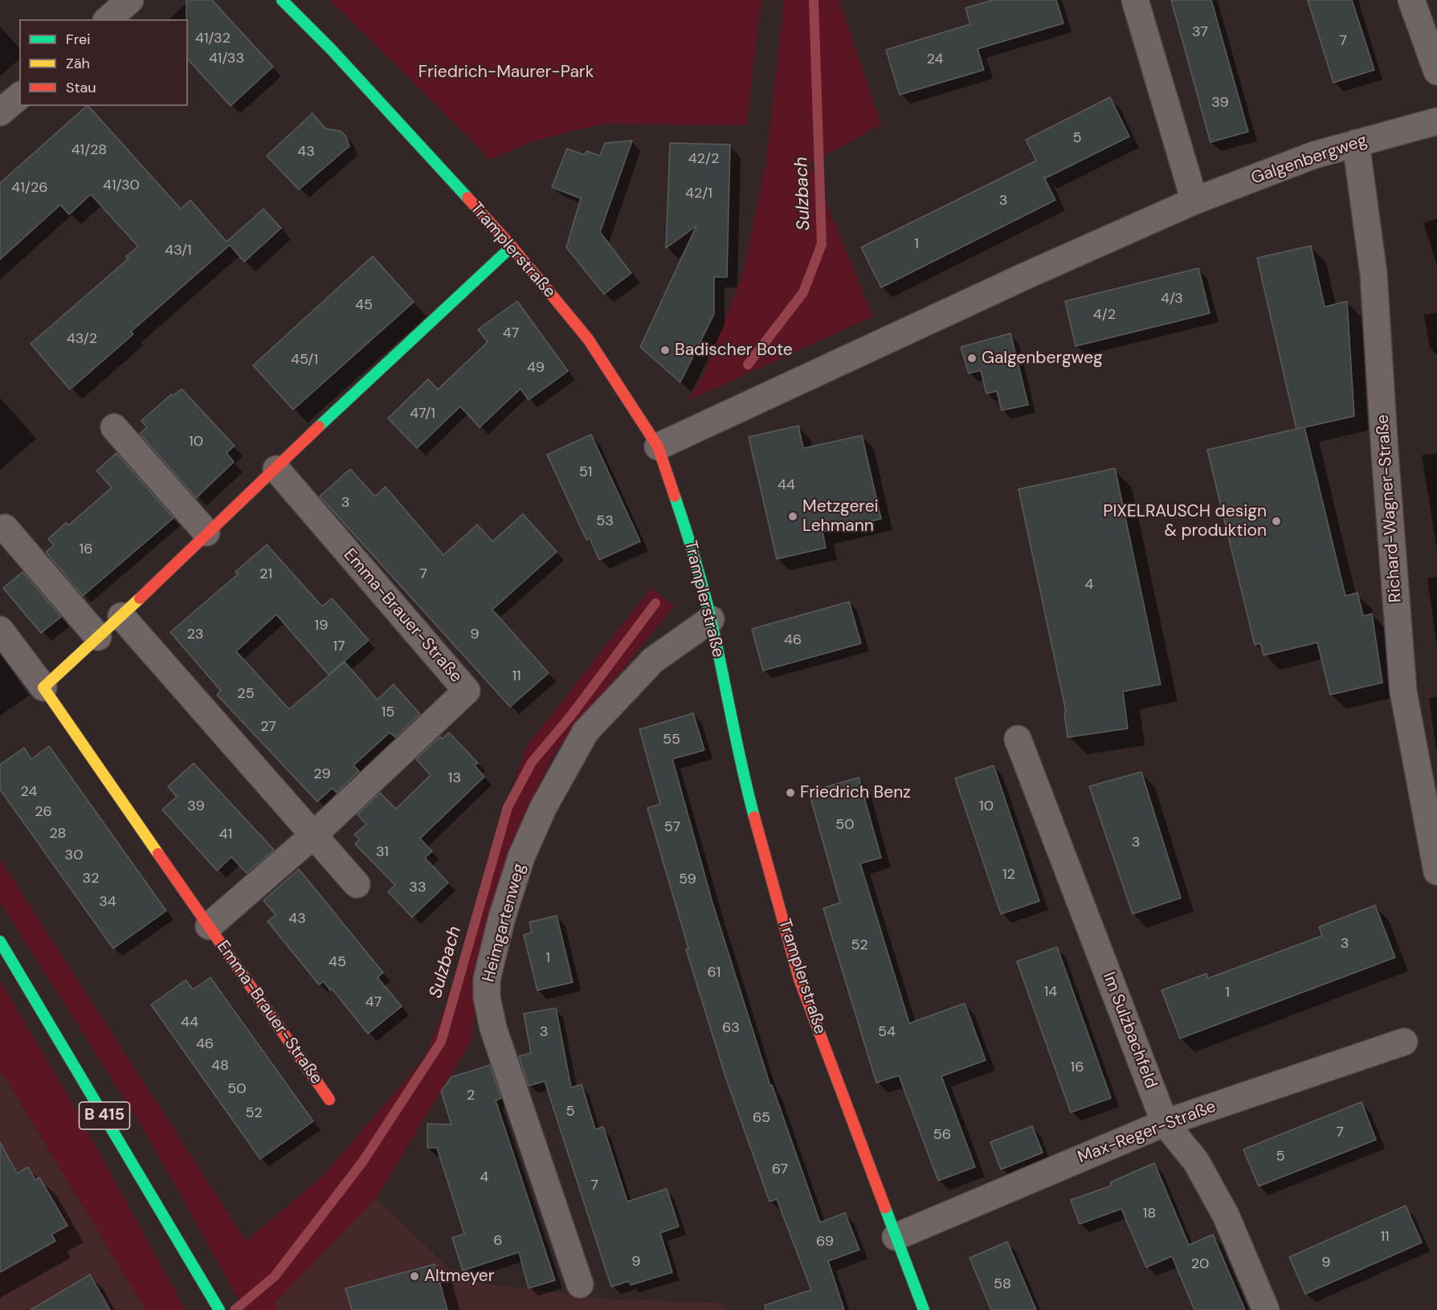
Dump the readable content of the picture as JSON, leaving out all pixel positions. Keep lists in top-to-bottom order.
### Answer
{
  "streets": {
    "street": [
      "Galgenbergweg",
      "Tramplerstraße",
      "Richard-Wagner-Straße",
      "Emma-Brauer-Straße",
      "Heimgartenweg",
      "Im Sulzbachfeld",
      "B 415",
      "Max-Reger-Straße"
    ]
  },
  "crossings": [
    ["Galgenbergweg", "Tramplerstraße"],
    ["Galgenbergweg", "Richard-Wagner-Straße"],
    ["Tramplerstraße", "Heimgartenweg"],
    ["Tramplerstraße", "Max-Reger-Straße"],
    ["Im Sulzbachfeld", "Max-Reger-Straße"]
  ],
  "water": ["Sulzbach"],
  "parks": ["Friedrich-Maurer-Park"],
  "places": [
    "Badischer Bote",
    "Galgenbergweg",
    "Metzgerei Lehmann",
    "PIXELRAUSCH design & produktion",
    "Friedrich Benz",
    "Altmeyer"
  ],
  "house_numbers": [
    "37",
    "41/32",
    "7",
    "41/33",
    "24",
    "39",
    "5",
    "41/28",
    "43",
    "42/2",
    "41/30",
    "41/26",
    "42/1",
    "3",
    "1",
    "43/1",
    "4/3",
    "45",
    "4/2",
    "47",
    "43/2",
    "45/1",
    "49",
    "47/1",
    "10",
    "51",
    "44",
    "3",
    "53",
    "16",
    "21",
    "7",
    "4",
    "19",
    "23",
    "9",
    "46",
    "17",
    "11",
    "25",
    "15",
    "27",
    "55",
    "29",
    "13",
    "24",
    "39",
    "10",
    "26",
    "50",
    "57",
    "28",
    "41",
    "3",
    "31",
    "30",
    "12",
    "32",
    "59",
    "33",
    "34",
    "43",
    "3",
    "52",
    "1",
    "45",
    "61",
    "14",
    "1",
    "47",
    "44",
    "63",
    "3",
    "54",
    "46",
    "48",
    "16",
    "50",
    "2",
    "5",
    "52",
    "65",
    "7",
    "56",
    "5",
    "67",
    "4",
    "7",
    "18",
    "11",
    "6",
    "69",
    "9",
    "9",
    "20",
    "58"
  ],
  "legend": ["Frei", "Zäh", "Stau"]
}
